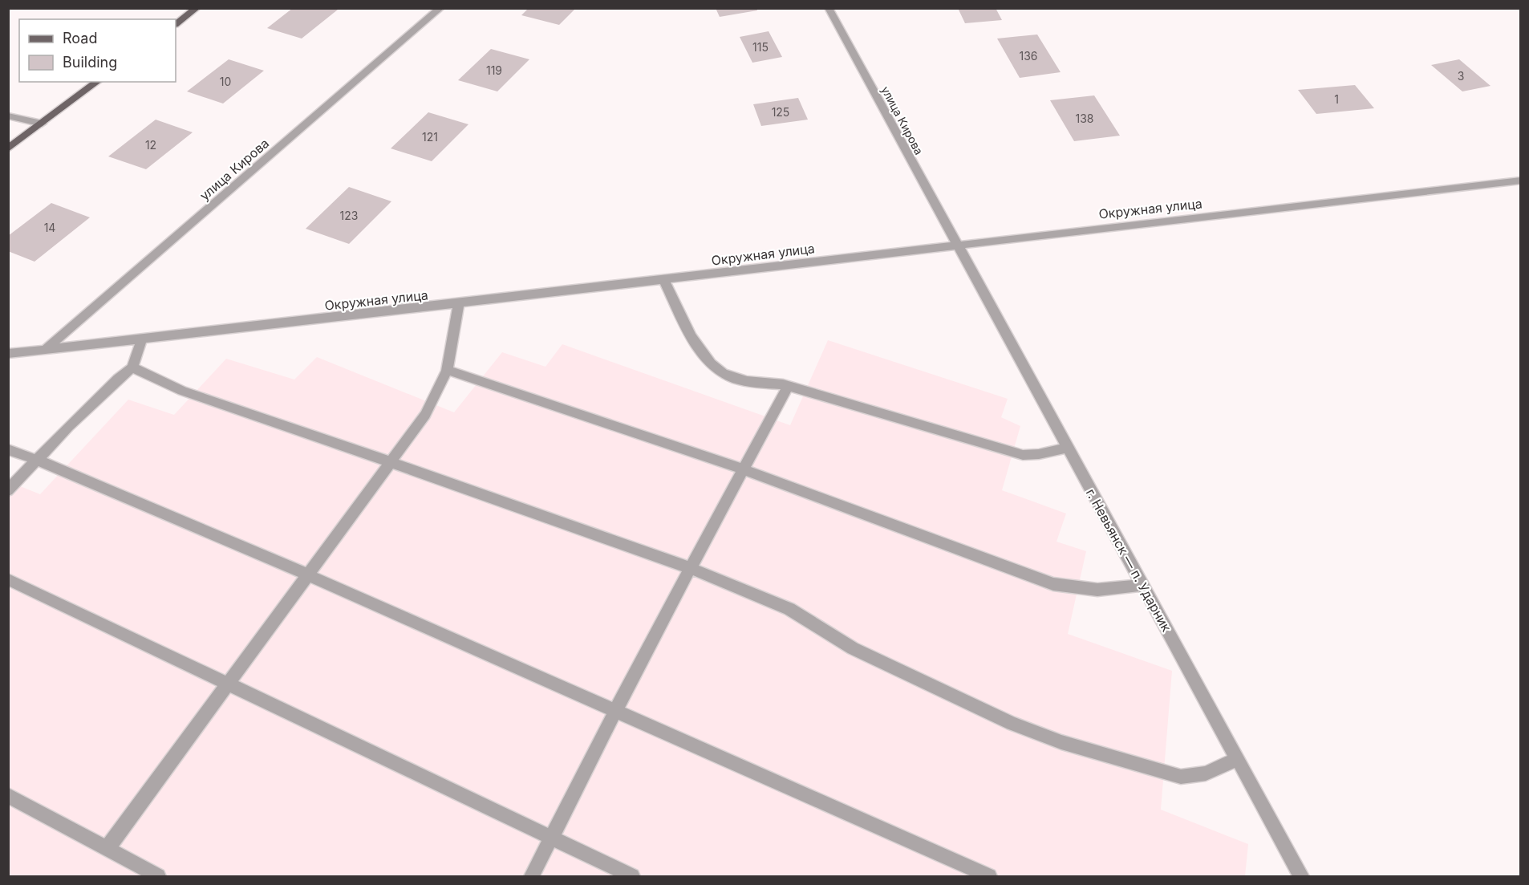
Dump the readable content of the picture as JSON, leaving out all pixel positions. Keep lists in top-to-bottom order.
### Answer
{
  "streets": {
    "street": ["улица Кирова", "Окружная улица", "г. Невьянск — п. Ударник"]
  },
  "crossings": [
    ["улица Кирова", "Окружная улица"],
    ["улица Кирова", "г. Невьянск — п. Ударник"],
    ["Окружная улица", "г. Невьянск — п. Ударник"]
  ],
  "house_numbers": [
    "115",
    "136",
    "119",
    "3",
    "10",
    "1",
    "125",
    "138",
    "121",
    "12",
    "123",
    "14"
  ],
  "legend": ["Road", "Building"]
}
